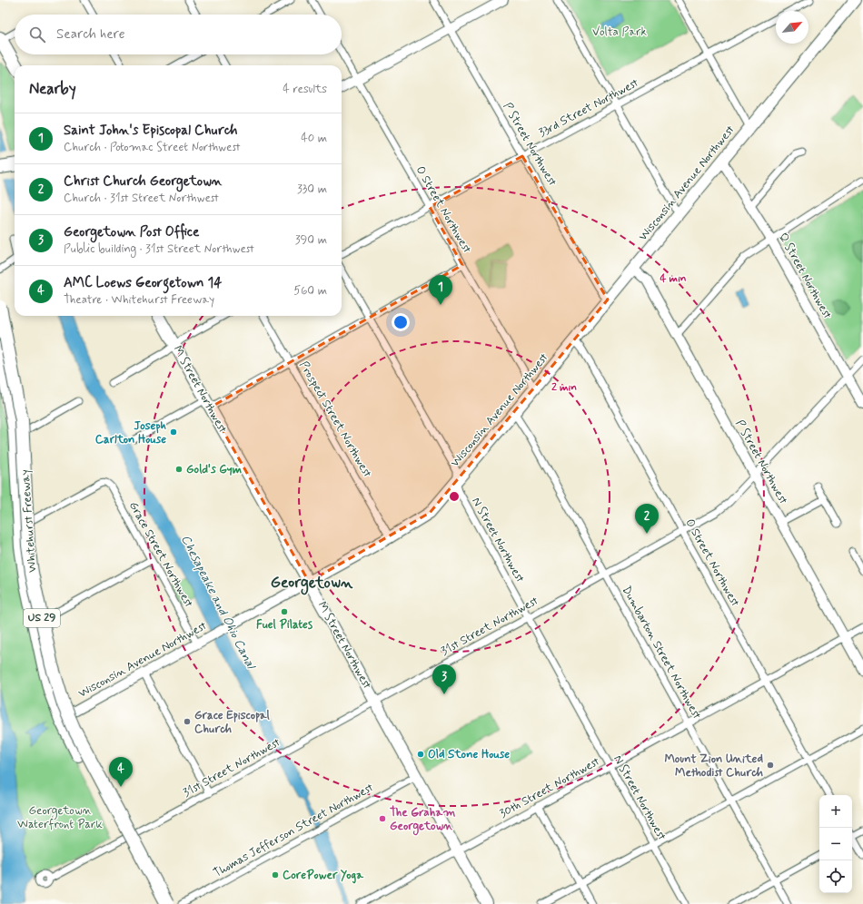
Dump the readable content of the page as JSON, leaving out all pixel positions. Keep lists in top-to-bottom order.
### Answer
{
  "streets": {
    "highway": ["Whitehurst Freeway", "US 29"],
    "main road": [
      "P Street Northwest",
      "Wisconsin Avenue Northwest",
      "Q Street Northwest",
      "M Street Northwest"
    ],
    "street": [
      "33rd Street Northwest",
      "O Street Northwest",
      "Prospect Street Northwest",
      "N Street Northwest",
      "Grace Street Northwest",
      "31st Street Northwest",
      "Dumbarton Street Northwest",
      "30th Street Northwest",
      "Thomas Jefferson Street Northwest"
    ]
  },
  "crossings": [
    ["33rd Street Northwest", "P Street Northwest"],
    ["33rd Street Northwest", "O Street Northwest"],
    ["P Street Northwest", "Wisconsin Avenue Northwest"],
    ["P Street Northwest", "31st Street Northwest"],
    ["P Street Northwest", "30th Street Northwest"],
    ["Wisconsin Avenue Northwest", "O Street Northwest"],
    ["Wisconsin Avenue Northwest", "Q Street Northwest"],
    ["Wisconsin Avenue Northwest", "M Street Northwest"],
    ["Wisconsin Avenue Northwest", "Prospect Street Northwest"],
    ["Wisconsin Avenue Northwest", "N Street Northwest"],
    ["Wisconsin Avenue Northwest", "Grace Street Northwest"],
    ["Wisconsin Avenue Northwest", "Dumbarton Street Northwest"],
    ["O Street Northwest", "31st Street Northwest"],
    ["O Street Northwest", "30th Street Northwest"],
    ["Q Street Northwest", "31st Street Northwest"],
    ["M Street Northwest", "31st Street Northwest"],
    ["M Street Northwest", "30th Street Northwest"],
    ["M Street Northwest", "Thomas Jefferson Street Northwest"],
    ["Whitehurst Freeway", "US 29"],
    ["N Street Northwest", "31st Street Northwest"],
    ["N Street Northwest", "30th Street Northwest"],
    ["31st Street Northwest", "Dumbarton Street Northwest"],
    ["Dumbarton Street Northwest", "30th Street Northwest"]
  ],
  "districts": ["Georgetown"],
  "water": ["Chesapeake and Ohio Canal"],
  "parks": ["Volta Park", "Georgetown Waterfront Park"],
  "places": [
    "Joseph Carlton House",
    "Gold's Gym",
    "Fuel Pilates",
    "Grace Episcopal Church",
    "Old Stone House",
    "Mount Zion United Methodist Church",
    "The Graham Georgetown",
    "CorePower Yoga"
  ],
  "north": "top right",
  "page": {
    "search": "Search here",
    "heading": ["Nearby", "4 results"],
    "list": [
      {
        "mark": "1",
        "name": "Saint John's Episcopal Church",
        "note": "Church · Potomac Street Northwest",
        "value": "40 m"
      },
      {
        "mark": "2",
        "name": "Christ Church Georgetown",
        "note": "Church · 31st Street Northwest",
        "value": "330 m"
      },
      {
        "mark": "3",
        "name": "Georgetown Post Office",
        "note": "Public building · 31st Street Northwest",
        "value": "390 m"
      },
      {
        "mark": "4",
        "name": "AMC Loews Georgetown 14",
        "note": "Theatre · Whitehurst Freeway",
        "value": "560 m"
      }
    ],
    "pins": [
      "1",
      "2",
      "3",
      "4"
    ],
    "map_buttons": ["+", "−"]
  },
  "rings": ["4 min", "2 min"]
}
